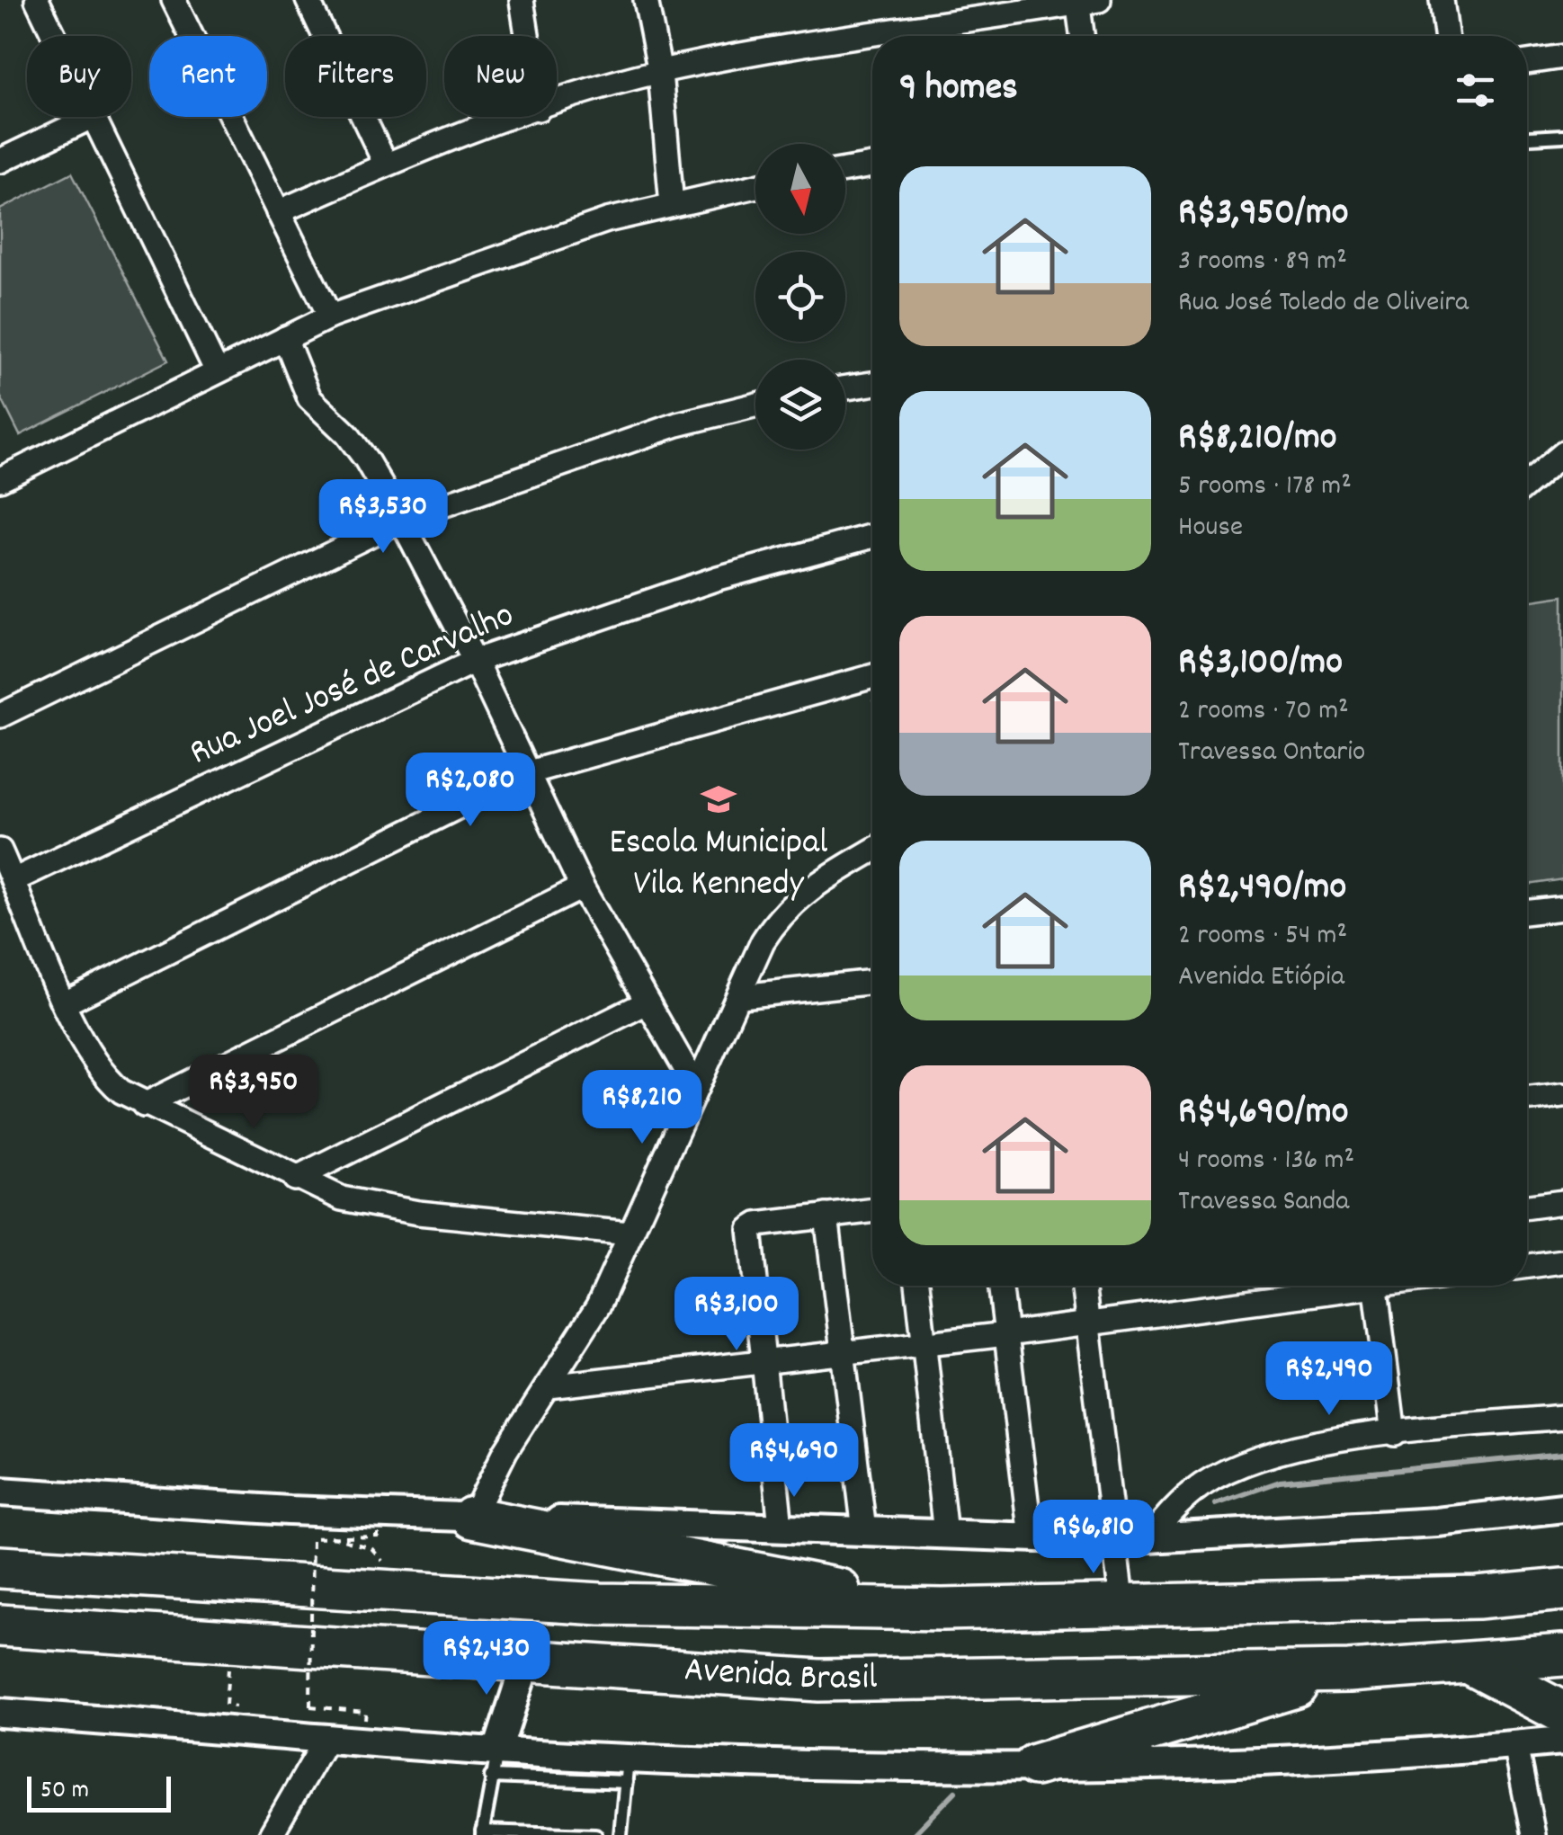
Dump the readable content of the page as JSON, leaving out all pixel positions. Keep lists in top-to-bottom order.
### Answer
{
  "streets": {
    "highway": ["Avenida Brasil"],
    "street": ["Rua Joel José de Carvalho"]
  },
  "places": {
    "school or university": ["Escola Municipal Vila Kennedy"]
  },
  "scale_bar": "50 m",
  "north": "bottom",
  "page": {
    "chip": [
      "Buy",
      "Rent",
      "Filters",
      "New"
    ],
    "heading": "9 homes",
    "list": [
      {
        "name": "R$3,950/mo",
        "note": "3 rooms · 89 m² · Rua José Toledo de Oliveira"
      },
      {
        "name": "R$8,210/mo",
        "note": "5 rooms · 178 m² · House"
      },
      {
        "name": "R$3,100/mo",
        "note": "2 rooms · 70 m² · Travessa Ontario"
      },
      {
        "name": "R$2,490/mo",
        "note": "2 rooms · 54 m² · Avenida Etiópia"
      },
      {
        "name": "R$4,690/mo",
        "note": "4 rooms · 136 m² · Travessa Sanda"
      }
    ],
    "price": [
      "R$3,530",
      "R$2,080",
      "R$3,950",
      "R$8,210",
      "R$3,100",
      "R$2,490",
      "R$4,690",
      "R$6,810",
      "R$2,430"
    ],
    "scale": "50 m"
  }
}
